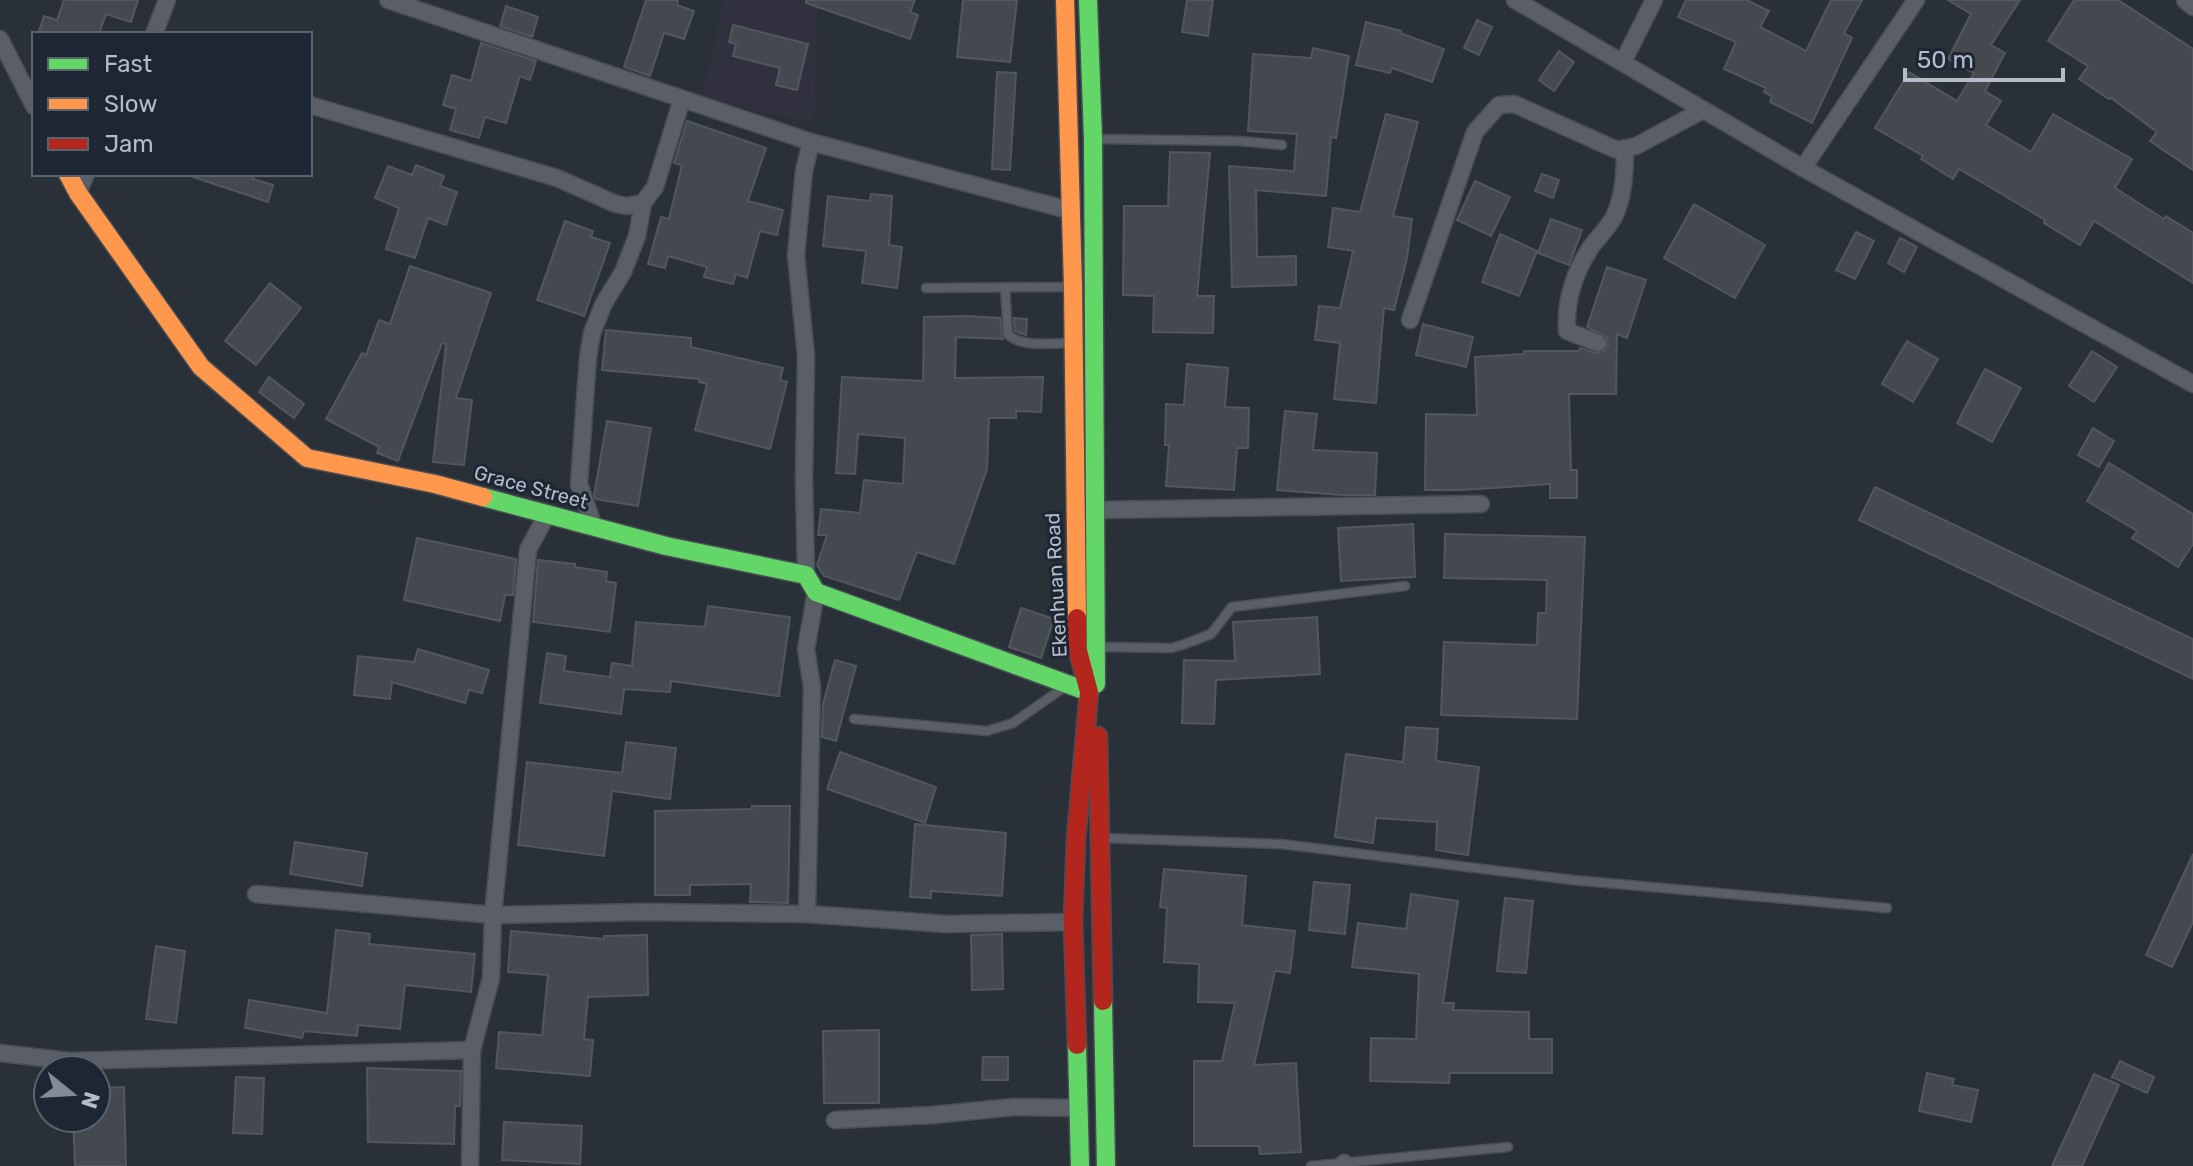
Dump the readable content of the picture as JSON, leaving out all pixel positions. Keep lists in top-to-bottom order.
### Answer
{
  "streets": {
    "main road": ["Grace Street", "Ekenhuan Road"]
  },
  "legend": ["Fast", "Slow", "Jam"],
  "scale_bar": "50 m",
  "north": "right"
}
